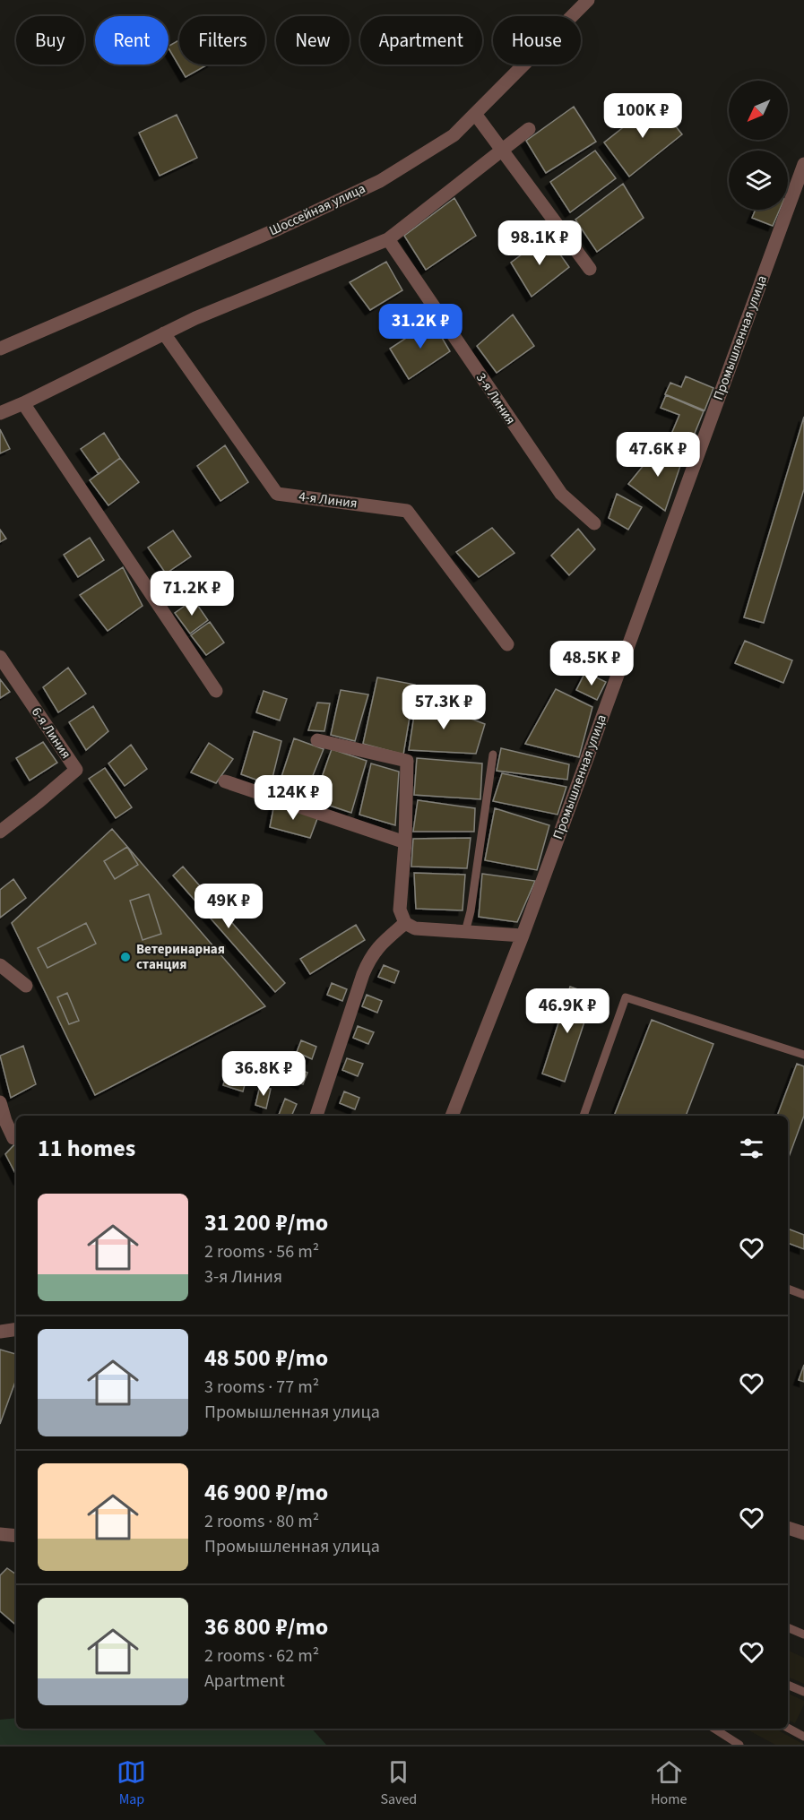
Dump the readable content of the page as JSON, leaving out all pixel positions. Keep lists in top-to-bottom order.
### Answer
{
  "streets": {
    "street": [
      "Шоссейная улица",
      "Промышленная улица",
      "3-я Линия",
      "4-я Линия",
      "6-я Линия"
    ]
  },
  "places": ["Ветеринарная станция"],
  "north": "bottom left",
  "page": {
    "chip": [
      "Buy",
      "Rent",
      "Filters",
      "New",
      "Apartment",
      "House"
    ],
    "price": [
      "100K ₽",
      "98.1K ₽",
      "31.2K ₽",
      "47.6K ₽",
      "71.2K ₽",
      "48.5K ₽",
      "57.3K ₽",
      "124K ₽",
      "49K ₽",
      "46.9K ₽",
      "36.8K ₽"
    ],
    "heading": "11 homes",
    "list": [
      {
        "name": "31 200 ₽/mo",
        "note": "2 rooms · 56 m² · 3-я Линия"
      },
      {
        "name": "48 500 ₽/mo",
        "note": "3 rooms · 77 m² · Промышленная улица"
      },
      {
        "name": "46 900 ₽/mo",
        "note": "2 rooms · 80 m² · Промышленная улица"
      },
      {
        "name": "36 800 ₽/mo",
        "note": "2 rooms · 62 m² · Apartment"
      }
    ],
    "tabs": ["Map", "Saved", "Home"]
  }
}
